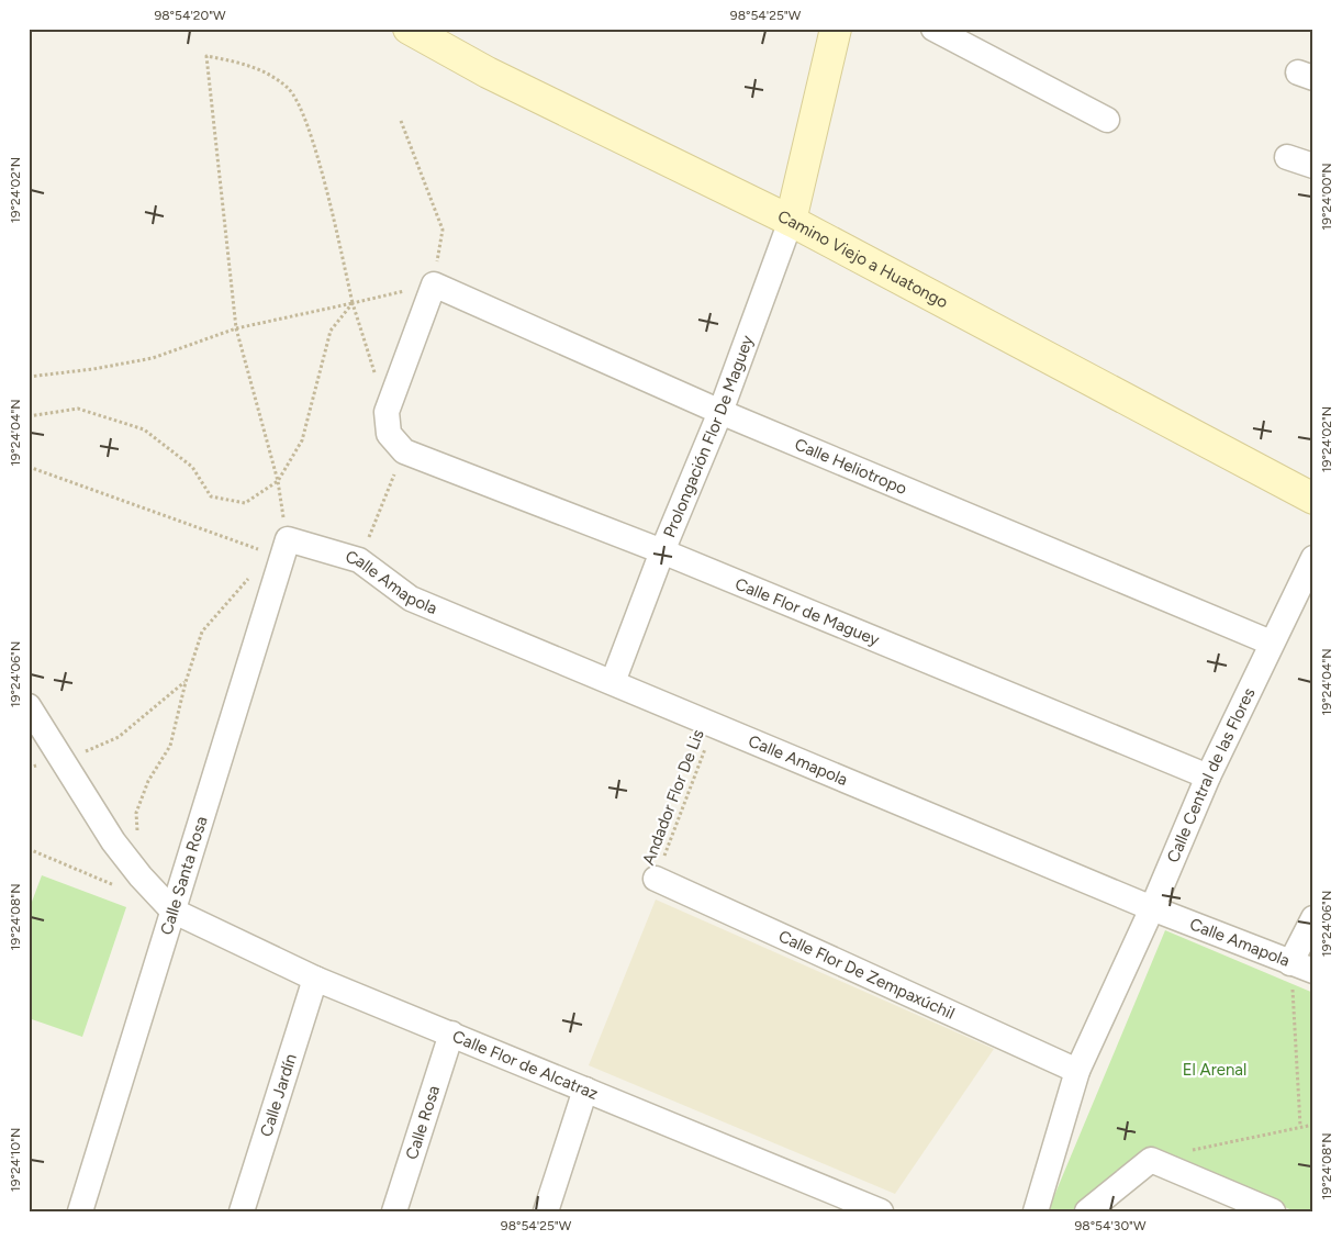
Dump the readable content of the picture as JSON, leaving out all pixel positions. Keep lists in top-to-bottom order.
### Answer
{
  "streets": {
    "main road": ["Camino Viejo a Huatongo"],
    "street": [
      "Prolongación Flor De Maguey",
      "Calle Heliotropo",
      "Calle Amapola",
      "Calle Flor de Maguey",
      "Calle Central de las Flores",
      "Calle Santa Rosa",
      "Calle Flor De Zempaxúchil",
      "Calle Flor de Alcatraz",
      "Calle Jardín",
      "Calle Rosa"
    ],
    "path": ["Andador Flor De Lis"]
  },
  "crossings": [
    ["Camino Viejo a Huatongo", "Prolongación Flor De Maguey"],
    ["Prolongación Flor De Maguey", "Calle Heliotropo"],
    ["Prolongación Flor De Maguey", "Calle Amapola"],
    ["Prolongación Flor De Maguey", "Calle Flor de Maguey"],
    ["Calle Heliotropo", "Calle Central de las Flores"],
    ["Calle Amapola", "Calle Central de las Flores"],
    ["Calle Amapola", "Andador Flor De Lis"],
    ["Calle Amapola", "Calle Santa Rosa"],
    ["Calle Flor de Maguey", "Calle Central de las Flores"],
    ["Calle Central de las Flores", "Calle Flor De Zempaxúchil"],
    ["Andador Flor De Lis", "Calle Flor De Zempaxúchil"],
    ["Calle Santa Rosa", "Calle Flor de Alcatraz"],
    ["Calle Flor de Alcatraz", "Calle Jardín"],
    ["Calle Flor de Alcatraz", "Calle Rosa"]
  ],
  "parks": ["El Arenal"],
  "coordinates": [
    "98°54'20\"W",
    "98°54'25\"W",
    "19°24'02\"N",
    "19°24'00\"N",
    "19°24'04\"N",
    "19°24'06\"N",
    "19°24'08\"N",
    "19°24'10\"N",
    "98°54'30\"W"
  ]
}
